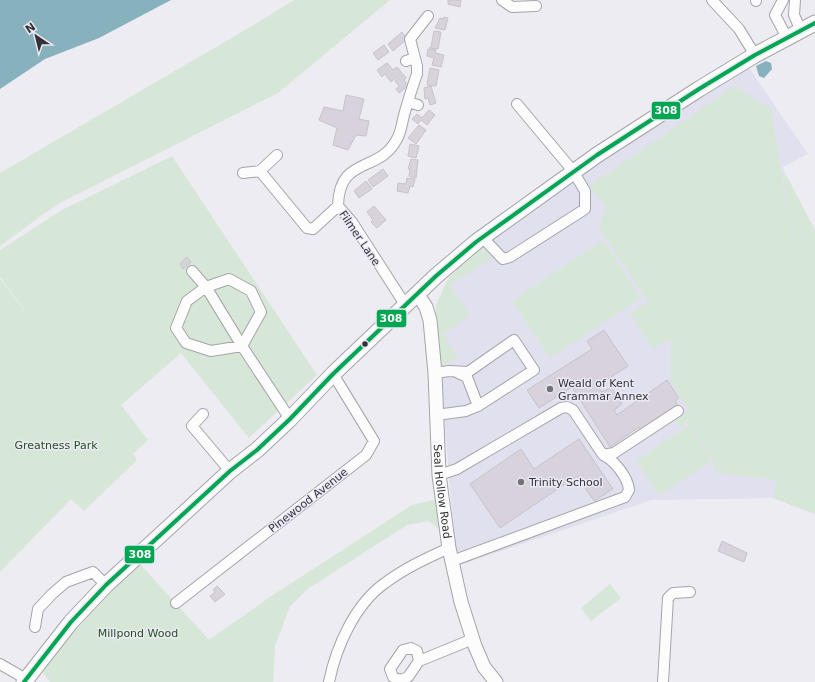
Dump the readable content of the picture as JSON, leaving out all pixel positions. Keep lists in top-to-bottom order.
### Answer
{
  "streets": {
    "main road": ["Seal Hollow Road"],
    "street": ["Filmer Lane", "Pinewood Avenue"]
  },
  "parks": ["Greatness Park", "Millpond Wood"],
  "places": ["Weald of Kent Grammar Annex", "Trinity School"],
  "lines": ["transit line 308"],
  "north": "top left"
}
